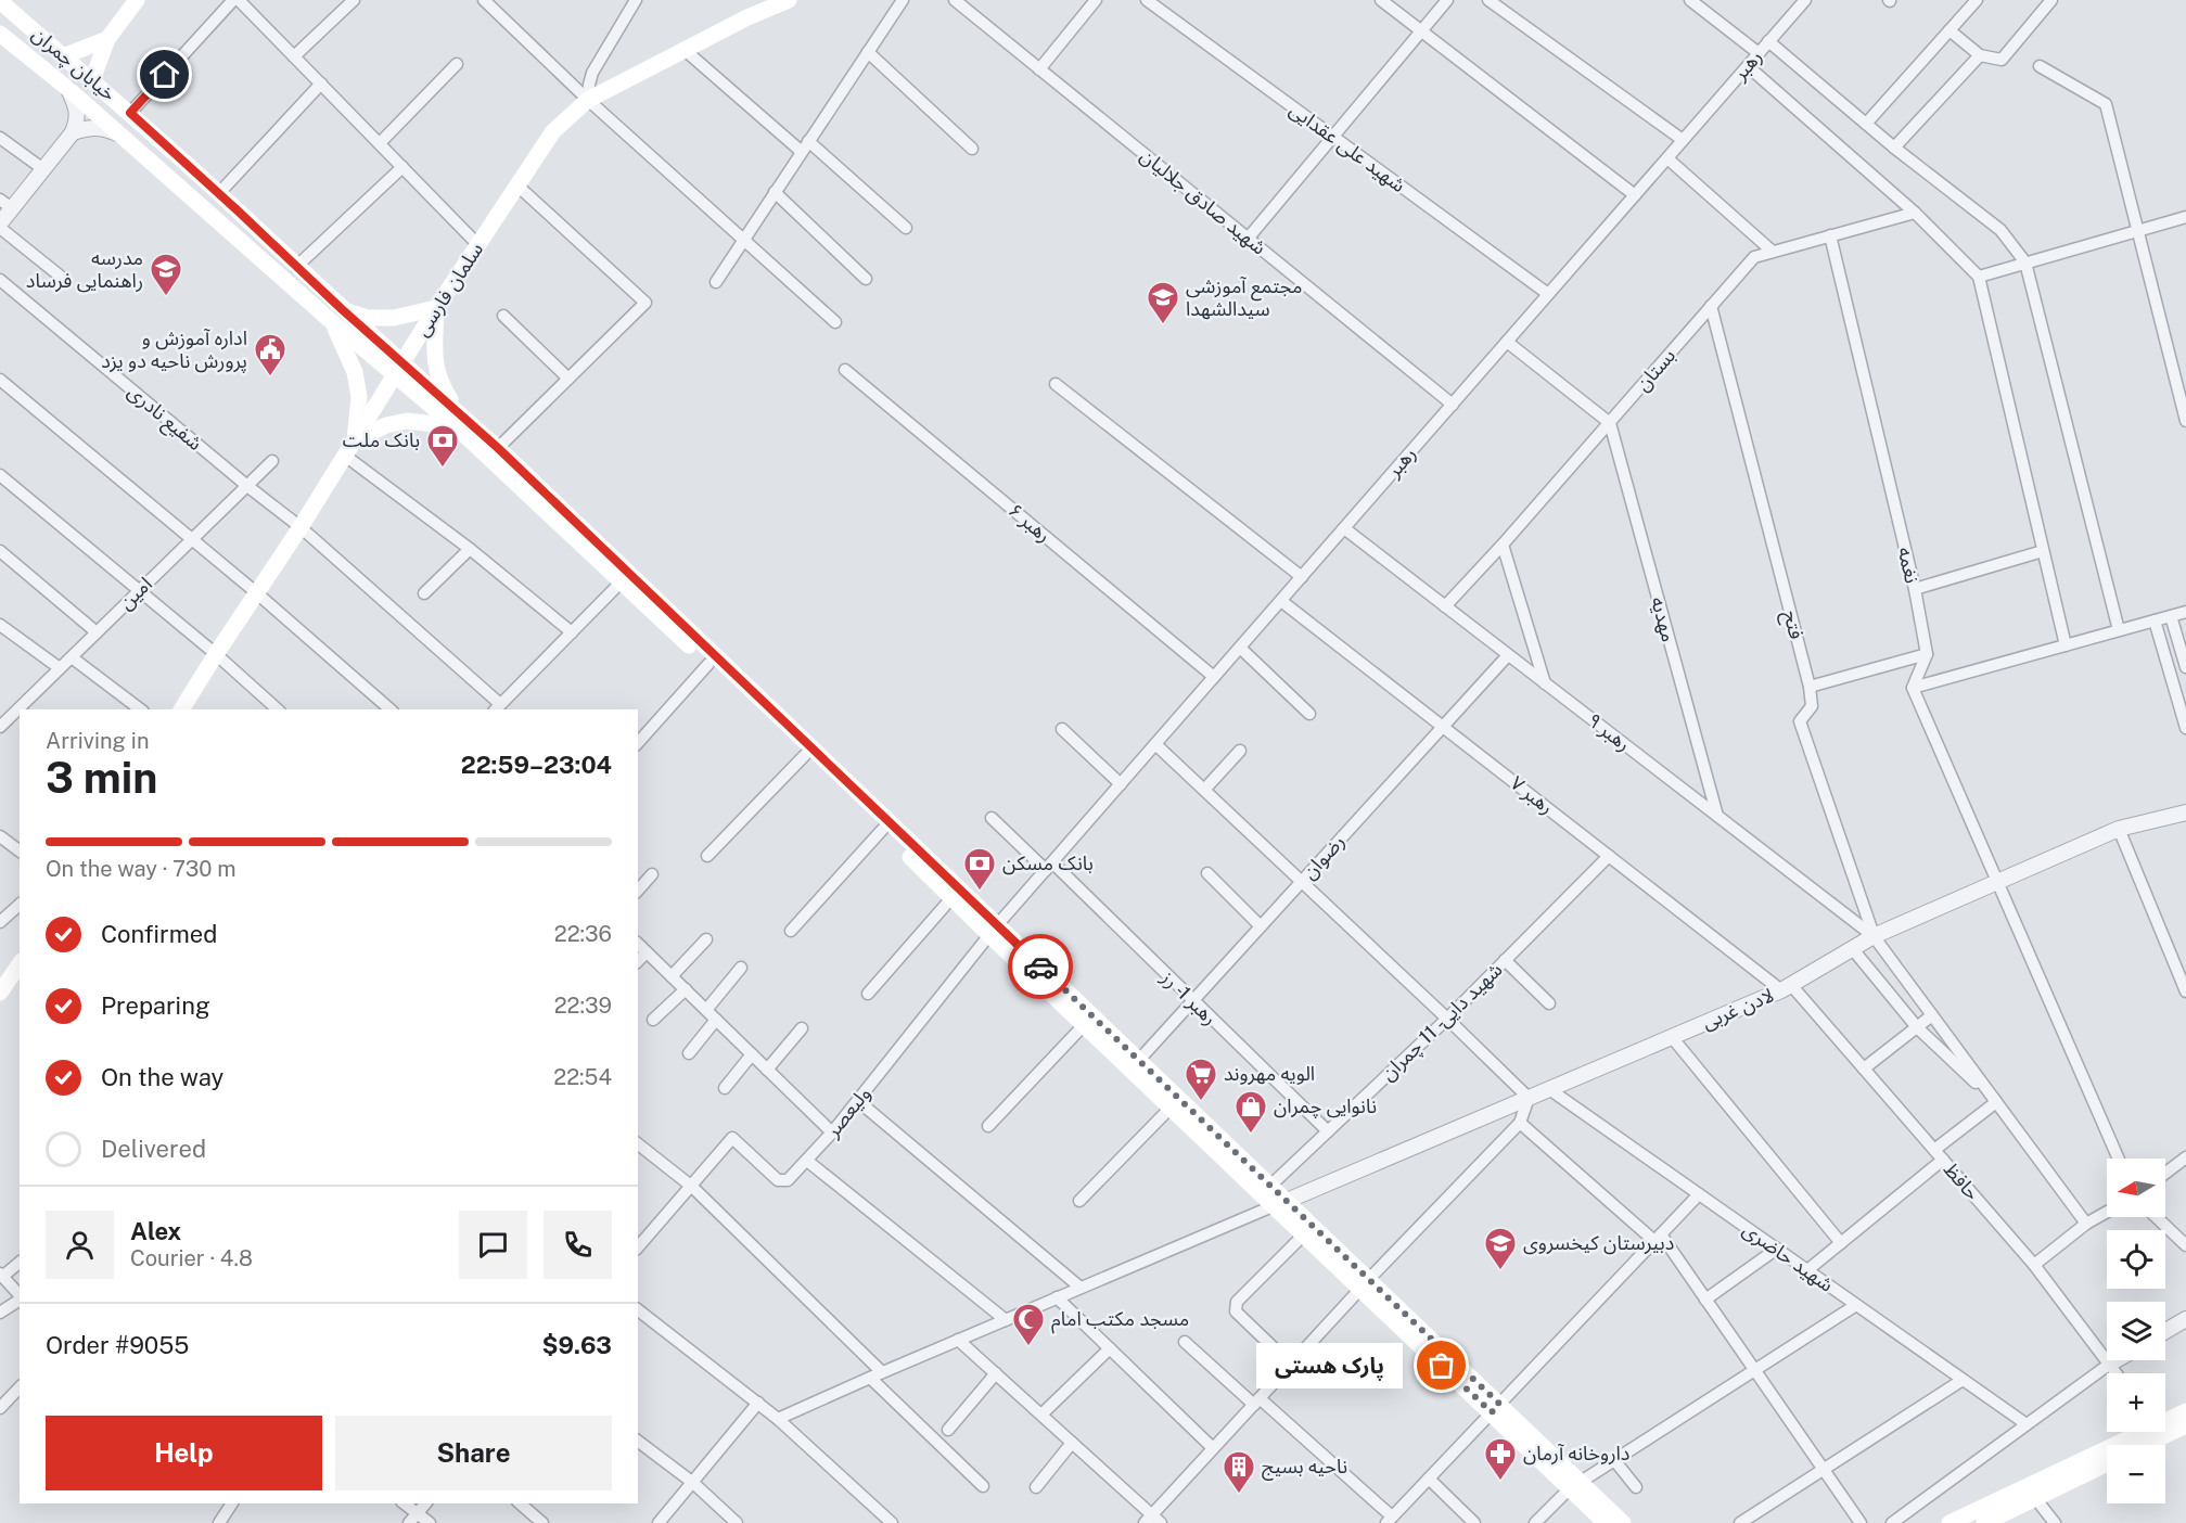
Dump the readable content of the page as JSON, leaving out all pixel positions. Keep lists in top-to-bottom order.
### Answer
{
  "streets": {
    "main road": ["خیابان چمران", "سلمان فارسی"],
    "street": [
      "رهبر",
      "شهید علی عقدایی",
      "شهید صادق جلالیان",
      "بستان",
      "شفیع نادری",
      "رهبر ۶",
      "نغمه",
      "امین",
      "مهدیه",
      "فتح",
      "رهبر ۹",
      "رهبر ۷",
      "رضوان",
      "رهبر 1- رز",
      "لادن غربی",
      "شهید دایی- 11 چمران",
      "ولیعصر",
      "حافظ",
      "شهید حاضری"
    ]
  },
  "crossings": [
    ["خیابان چمران", "رهبر"],
    ["خیابان چمران", "سلمان فارسی"],
    ["خیابان چمران", "رضوان"],
    ["خیابان چمران", "لادن غربی"],
    ["خیابان چمران", "شهید دایی- 11 چمران"],
    ["خیابان چمران", "ولیعصر"],
    ["رهبر", "شهید علی عقدایی"],
    ["رهبر", "شهید صادق جلالیان"],
    ["رهبر", "رهبر ۶"],
    ["رهبر", "رهبر ۹"],
    ["رهبر", "رهبر ۷"],
    ["رهبر", "رهبر 1- رز"],
    ["رهبر", "ولیعصر"],
    ["سلمان فارسی", "شفیع نادری"],
    ["بستان", "نغمه"],
    ["بستان", "مهدیه"],
    ["بستان", "فتح"],
    ["بستان", "رهبر ۹"],
    ["شفیع نادری", "امین"],
    ["مهدیه", "رهبر ۹"],
    ["فتح", "رهبر ۹"],
    ["فتح", "لادن غربی"],
    ["رهبر ۹", "رضوان"],
    ["رهبر ۹", "لادن غربی"],
    ["رهبر ۷", "رضوان"],
    ["رهبر ۷", "لادن غربی"],
    ["رهبر ۷", "شهید دایی- 11 چمران"],
    ["رهبر ۷", "حافظ"],
    ["رضوان", "رهبر 1- رز"],
    ["رهبر 1- رز", "شهید دایی- 11 چمران"],
    ["لادن غربی", "حافظ"],
    ["لادن غربی", "شهید حاضری"]
  ],
  "places": {
    "school or university": ["مدرسه راهنمایی فرساد", "مجتمع آموزشی سیدالشهدا", "دبیرستان کیخسروی"],
    "public building": ["اداره آموزش و پرورش ناحیه دو یزد"],
    "bank": ["بانک ملت", "بانک مسکن"],
    "supermarket": ["الویه مهروند"],
    "shop": ["نانوایی چمران"],
    "mosque": ["مسجد مکتب امام"],
    "other": ["پارک هستی"],
    "pharmacy": ["داروخانه آرمان"],
    "building": ["ناحیه بسیج"]
  },
  "north": "left",
  "page": {
    "heading": ["3 min", "Arriving in", "22:59–23:04"],
    "panel": [
      "Alex",
      "Courier · 4.8",
      "Order #9055",
      "$9.63"
    ],
    "bar": "On the way · 730 m",
    "list": [
      ["Confirmed", "22:36"],
      ["Preparing", "22:39"],
      ["On the way", "22:54"],
      "Delivered"
    ],
    "map_buttons": ["+", "−"],
    "bubble": "پارک هستی",
    "buttons": ["Help", "Share"]
  }
}
